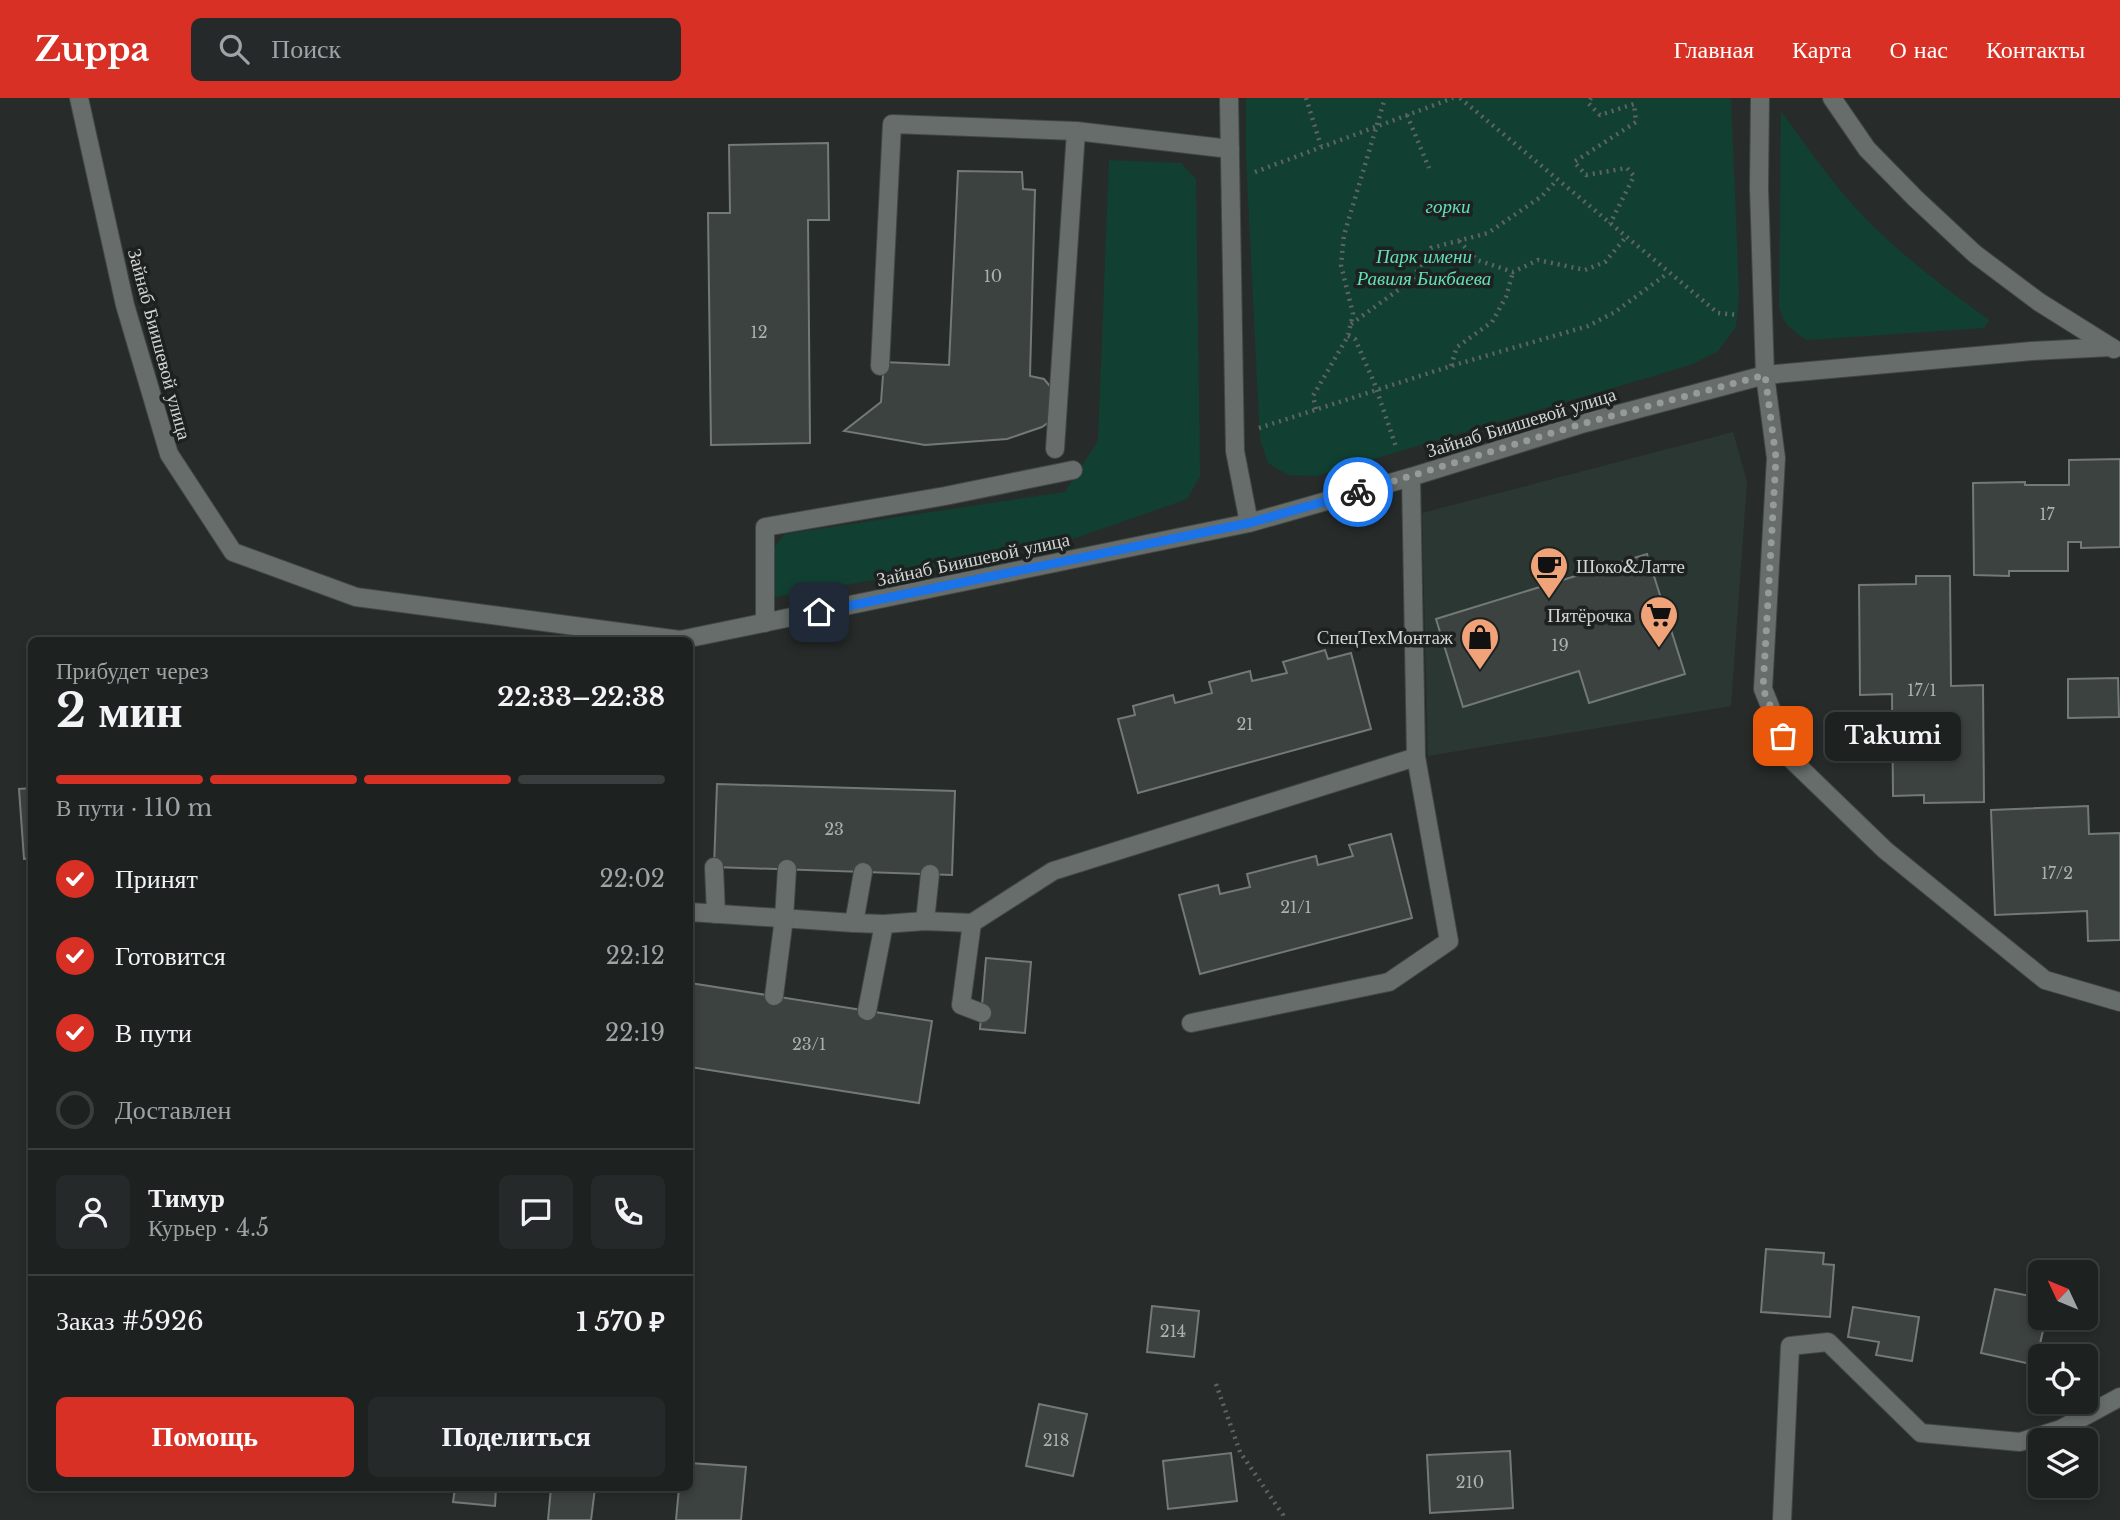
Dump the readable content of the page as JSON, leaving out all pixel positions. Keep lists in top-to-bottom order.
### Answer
{
  "streets": {
    "street": ["Зайнаб Биишевой улица"]
  },
  "parks": ["горки", "Парк имени Равиля Бикбаева"],
  "places": {
    "cafe": ["Шоко&Латте"],
    "supermarket": ["Пятёрочка"],
    "shop": ["СпецТехМонтаж"],
    "other": ["Takumi"]
  },
  "house_numbers": [
    "10",
    "12",
    "17",
    "19",
    "17/1",
    "21",
    "23",
    "17/2",
    "21/1",
    "23/1",
    "214",
    "218",
    "210"
  ],
  "north": "top left",
  "page": {
    "header": "Zuppa",
    "search": "Поиск",
    "nav": [
      "Главная",
      "Карта",
      "О нас",
      "Контакты"
    ],
    "heading": ["2 мин", "Прибудет через", "22:33–22:38"],
    "panel": [
      "Тимур",
      "Курьер · 4.5",
      "Заказ #5926",
      "1 570 ₽"
    ],
    "bubble": "Takumi",
    "bar": "В пути · 110 m",
    "list": [
      ["Принят", "22:02"],
      ["Готовится", "22:12"],
      ["В пути", "22:19"],
      "Доставлен"
    ],
    "buttons": ["Помощь", "Поделиться"]
  }
}
